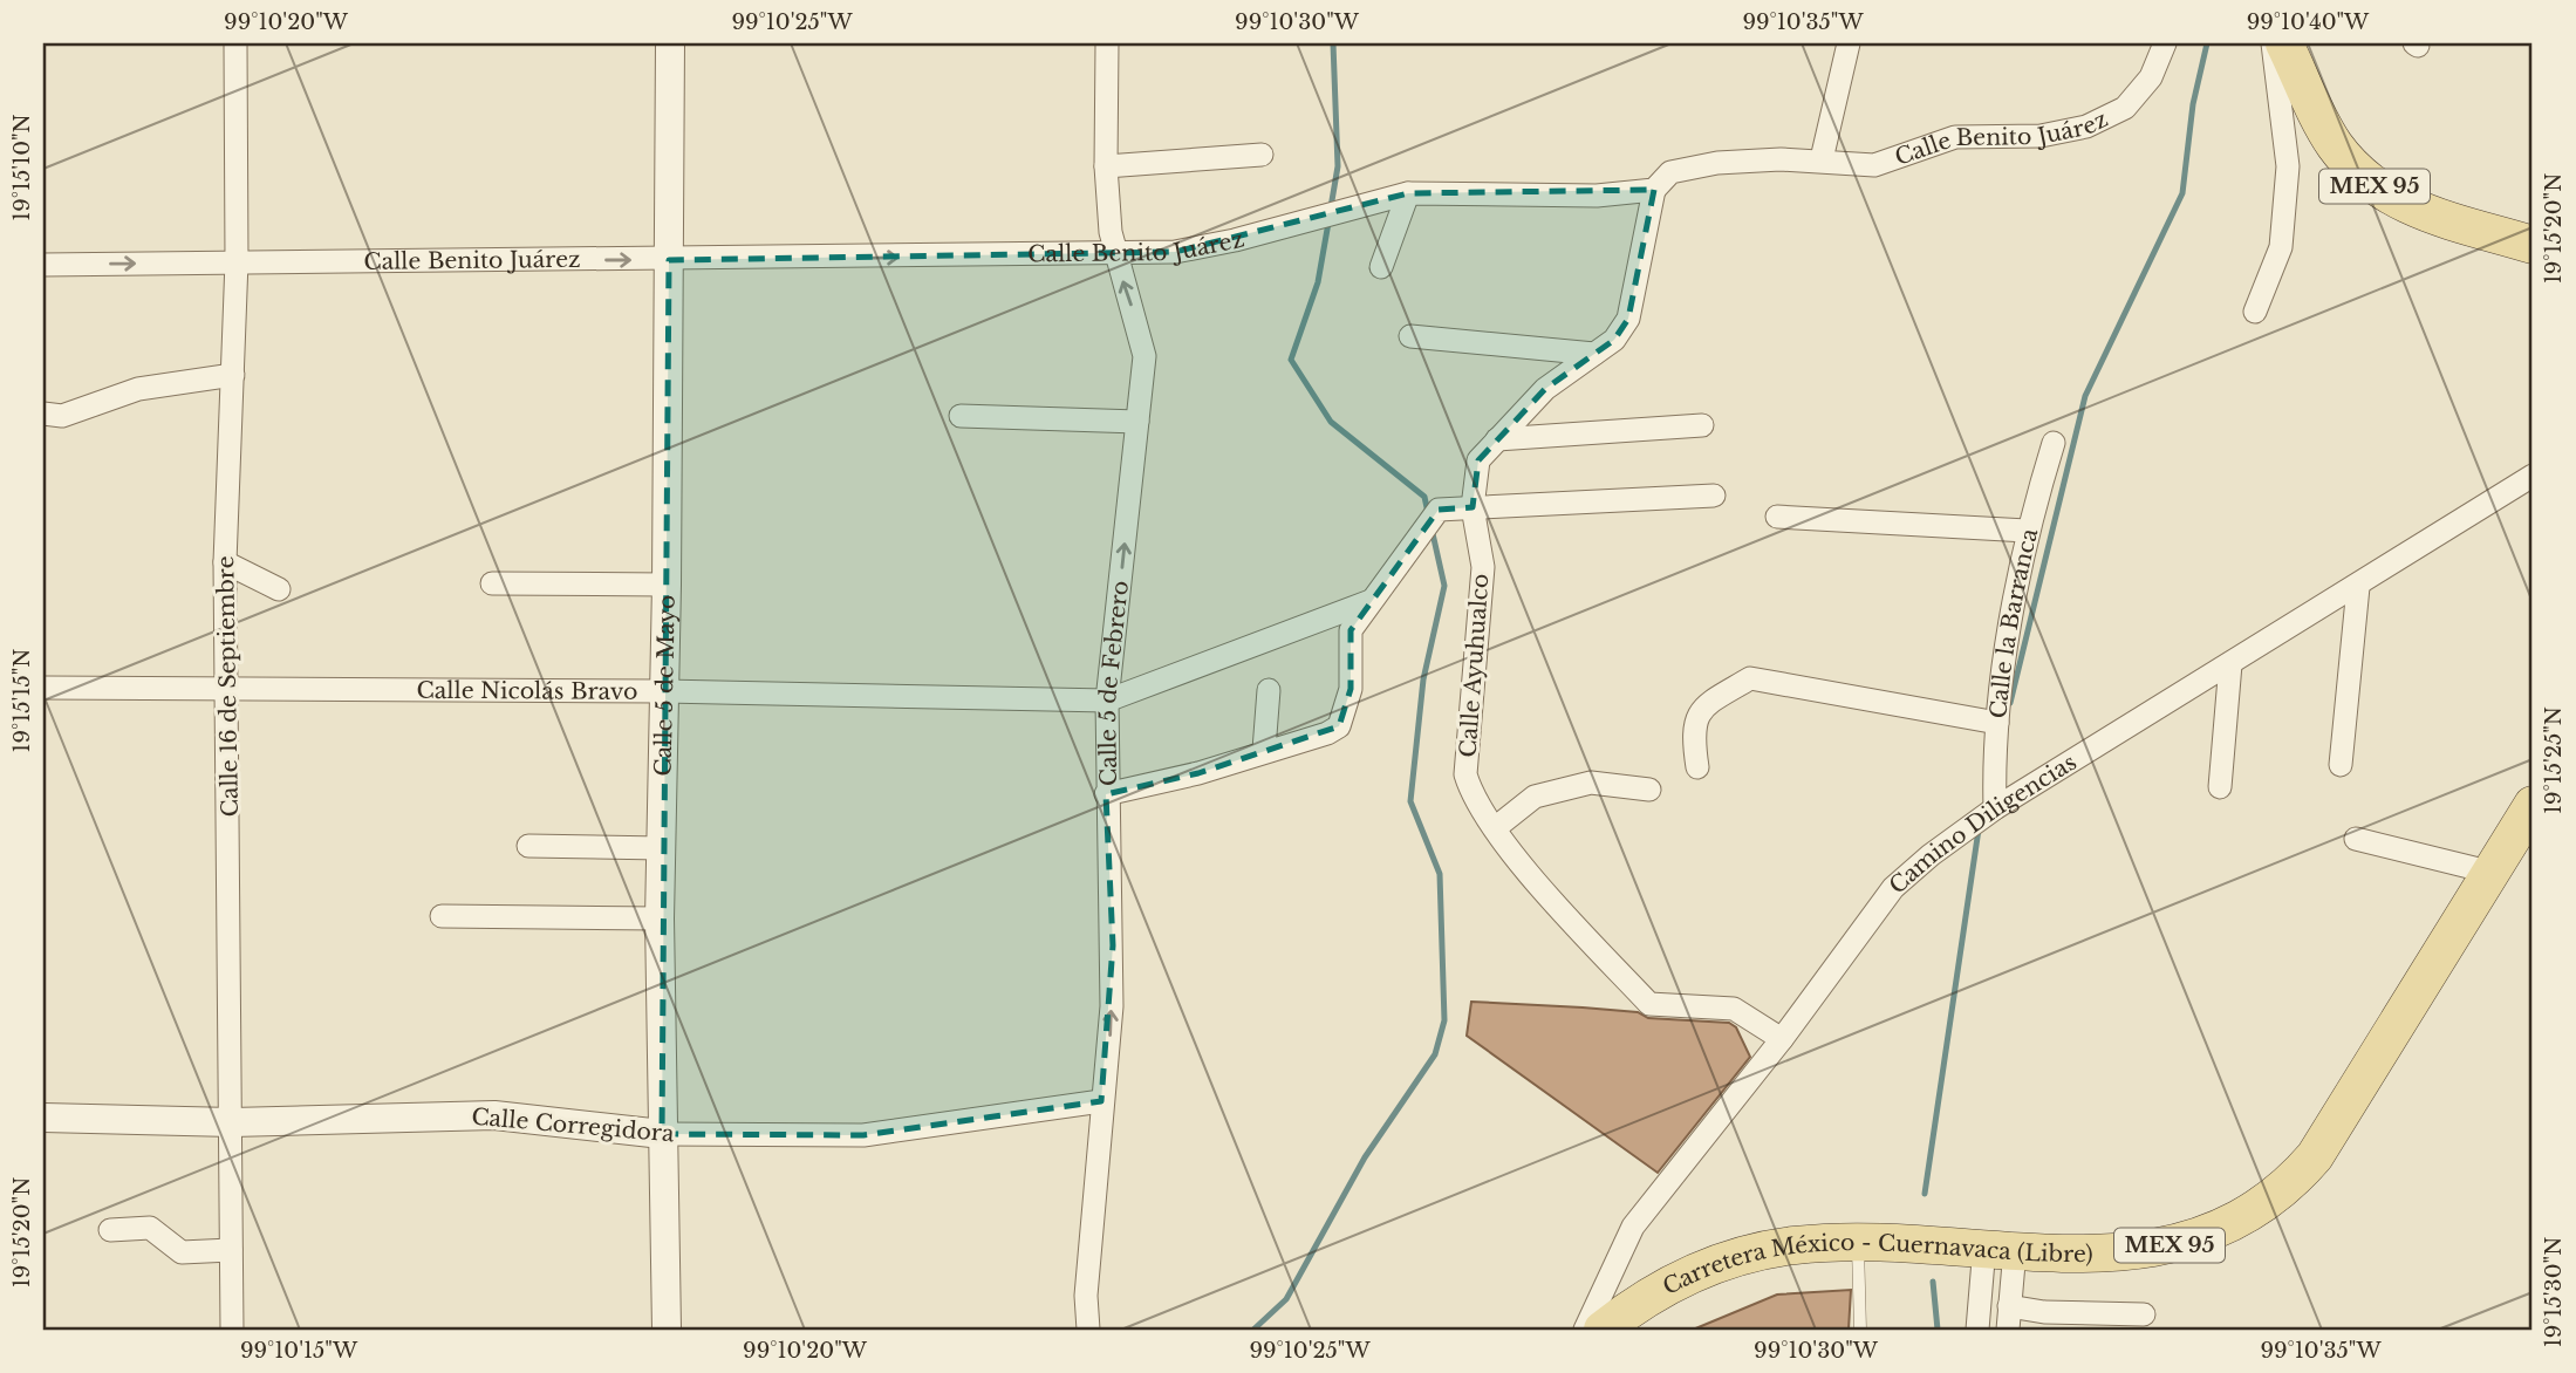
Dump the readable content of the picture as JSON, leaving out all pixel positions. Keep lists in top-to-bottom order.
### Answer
{
  "streets": {
    "main road": ["MEX 95", "Carretera México - Cuernavaca (Libre)"],
    "street": [
      "Calle Benito Juárez",
      "Calle la Barranca",
      "Calle Ayuhualco",
      "Calle 5 de Febrero",
      "Calle 16 de Septiembre",
      "Calle 5 de Mayo",
      "Calle Nicolás Bravo",
      "Camino Diligencias",
      "Calle Corregidora"
    ]
  },
  "crossings": [
    ["Calle Benito Juárez", "Calle Ayuhualco"],
    ["Calle Benito Juárez", "Calle 5 de Febrero"],
    ["Calle Benito Juárez", "Calle 16 de Septiembre"],
    ["Calle Benito Juárez", "Calle 5 de Mayo"],
    ["Calle la Barranca", "Camino Diligencias"],
    ["Calle Ayuhualco", "Camino Diligencias"],
    ["Calle 5 de Febrero", "Calle Nicolás Bravo"],
    ["Calle 5 de Febrero", "Calle Corregidora"],
    ["Calle 16 de Septiembre", "Calle Nicolás Bravo"],
    ["Calle 16 de Septiembre", "Calle Corregidora"],
    ["Calle 5 de Mayo", "Calle Nicolás Bravo"],
    ["Calle 5 de Mayo", "Calle Corregidora"]
  ],
  "one_way": ["Calle 5 de Febrero"],
  "coordinates": [
    "99°10'20\"W",
    "99°10'25\"W",
    "99°10'30\"W",
    "99°10'35\"W",
    "99°10'40\"W",
    "19°15'10\"N",
    "19°15'20\"N",
    "19°15'15\"N",
    "19°15'25\"N",
    "19°15'30\"N",
    "99°10'15\"W"
  ]
}
